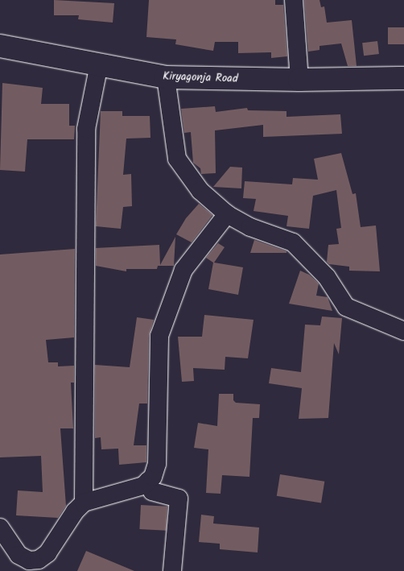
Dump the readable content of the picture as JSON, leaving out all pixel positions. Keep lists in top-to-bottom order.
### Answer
{
  "streets": {
    "street": ["Kiryagonja Road"]
  }
}
